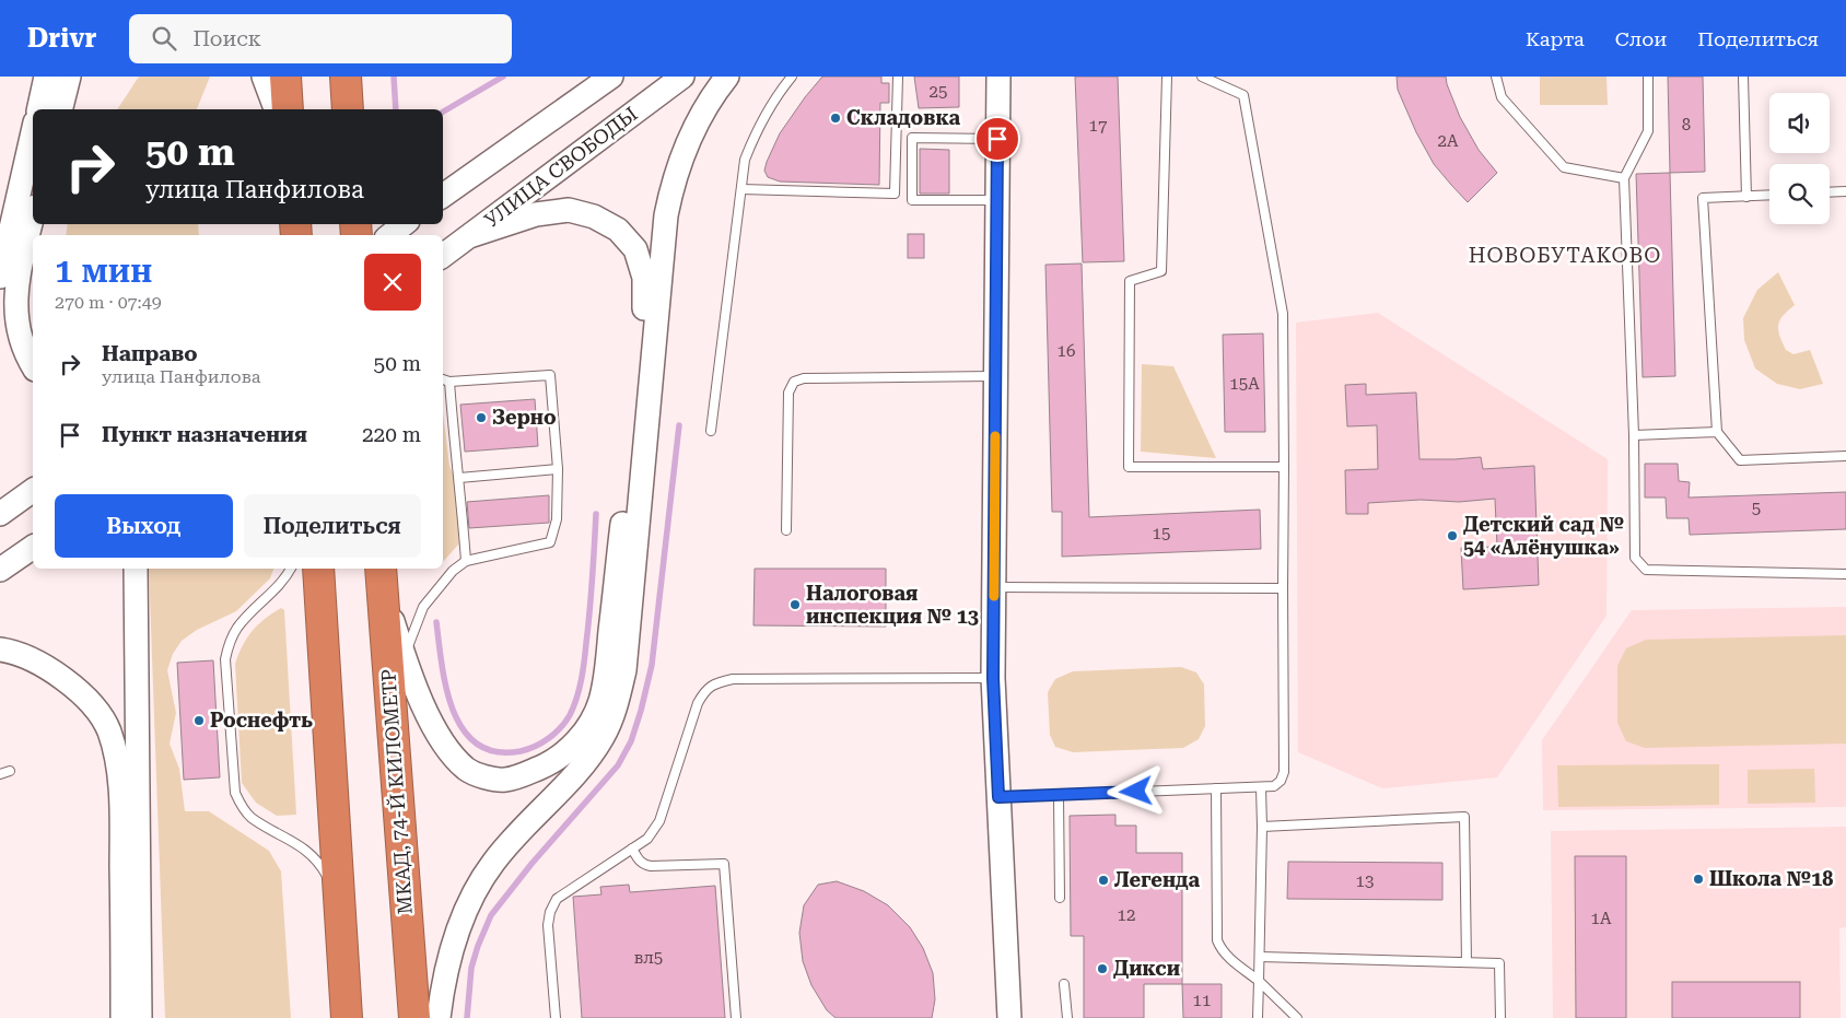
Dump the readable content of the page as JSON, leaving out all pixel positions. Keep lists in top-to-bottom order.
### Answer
{
  "streets": {
    "highway": ["МКАД, 74-Й КИЛОМЕТР"],
    "main road": ["УЛИЦА СВОБОДЫ"]
  },
  "districts": ["НОВОБУТАКОВО"],
  "places": [
    "Складовка",
    "Зерно",
    "Детский сад № 54 «Алёнушка»",
    "Налоговая инспекция № 13",
    "Роснефть",
    "Школа №18",
    "Легенда",
    "Дикси"
  ],
  "house_numbers": [
    "25",
    "8",
    "17",
    "2A",
    "16",
    "15A",
    "5",
    "15",
    "13",
    "12",
    "1А",
    "вл5",
    "11"
  ],
  "page": {
    "header": "Drivr",
    "search": "Поиск",
    "nav": ["Карта", "Слои", "Поделиться"],
    "turn": ["50 m", "улица Панфилова"],
    "heading": ["1 мин", "270 m · 07:49"],
    "list": [
      {
        "name": "Направо",
        "note": "улица Панфилова",
        "value": "50 m"
      },
      {
        "name": "Пункт назначения",
        "value": "220 m"
      }
    ],
    "buttons": ["Выход", "Поделиться"]
  }
}
